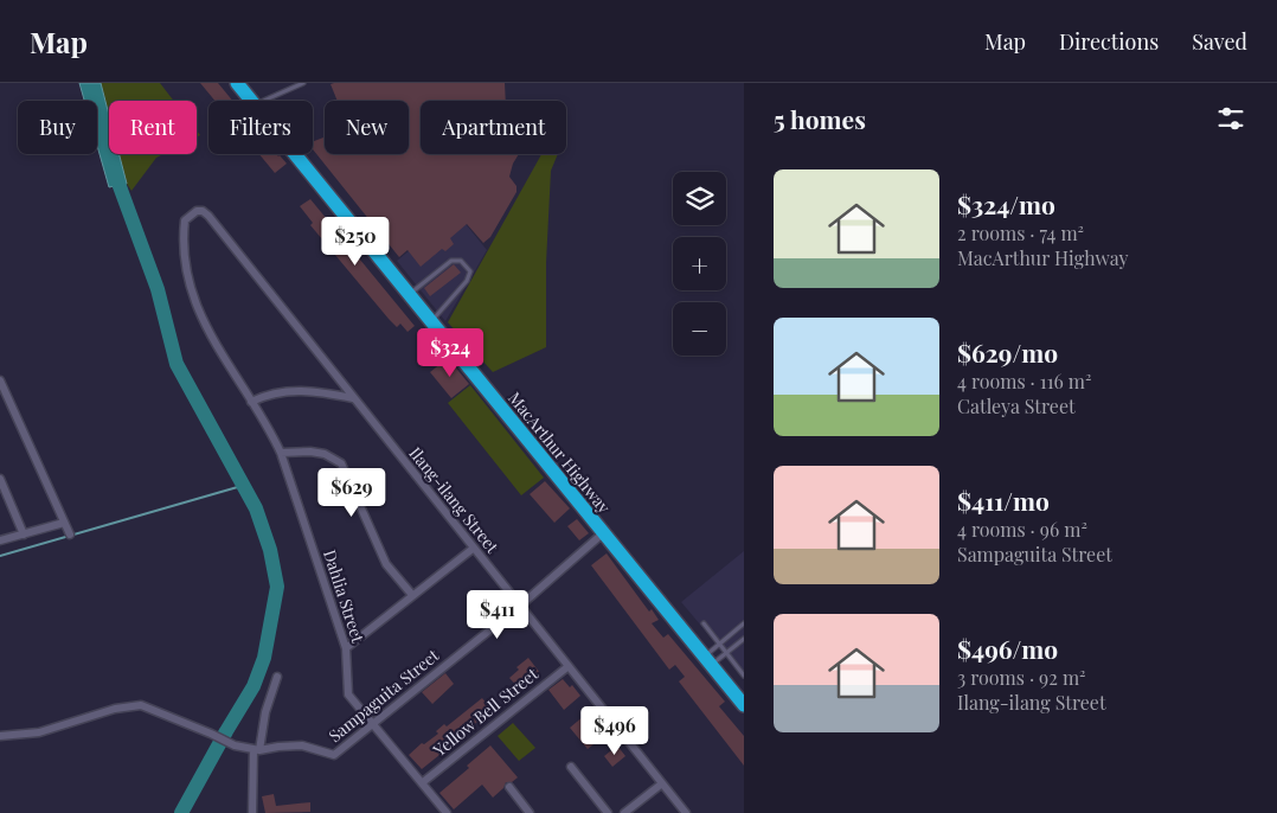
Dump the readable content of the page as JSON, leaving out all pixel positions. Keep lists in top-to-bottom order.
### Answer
{
  "streets": {
    "highway": ["MacArthur Highway"],
    "street": [
      "Ilang-ilang Street",
      "Dahlia Street",
      "Sampaguita Street",
      "Yellow Bell Street"
    ]
  },
  "crossings": [
    ["MacArthur Highway", "Sampaguita Street"],
    ["Ilang-ilang Street", "Dahlia Street"],
    ["Ilang-ilang Street", "Sampaguita Street"],
    ["Ilang-ilang Street", "Yellow Bell Street"],
    ["Dahlia Street", "Sampaguita Street"],
    ["Dahlia Street", "Yellow Bell Street"]
  ],
  "page": {
    "header": "Map",
    "nav": ["Map", "Directions", "Saved"],
    "heading": "5 homes",
    "chip": [
      "Buy",
      "Rent",
      "Filters",
      "New",
      "Apartment"
    ],
    "list": [
      {
        "name": "$324/mo",
        "note": "2 rooms · 74 m² · MacArthur Highway"
      },
      {
        "name": "$629/mo",
        "note": "4 rooms · 116 m² · Catleya Street"
      },
      {
        "name": "$411/mo",
        "note": "4 rooms · 96 m² · Sampaguita Street"
      },
      {
        "name": "$496/mo",
        "note": "3 rooms · 92 m² · Ilang-ilang Street"
      }
    ],
    "map_buttons": ["+", "−"],
    "price": [
      "$250",
      "$324",
      "$629",
      "$411",
      "$496"
    ]
  }
}
